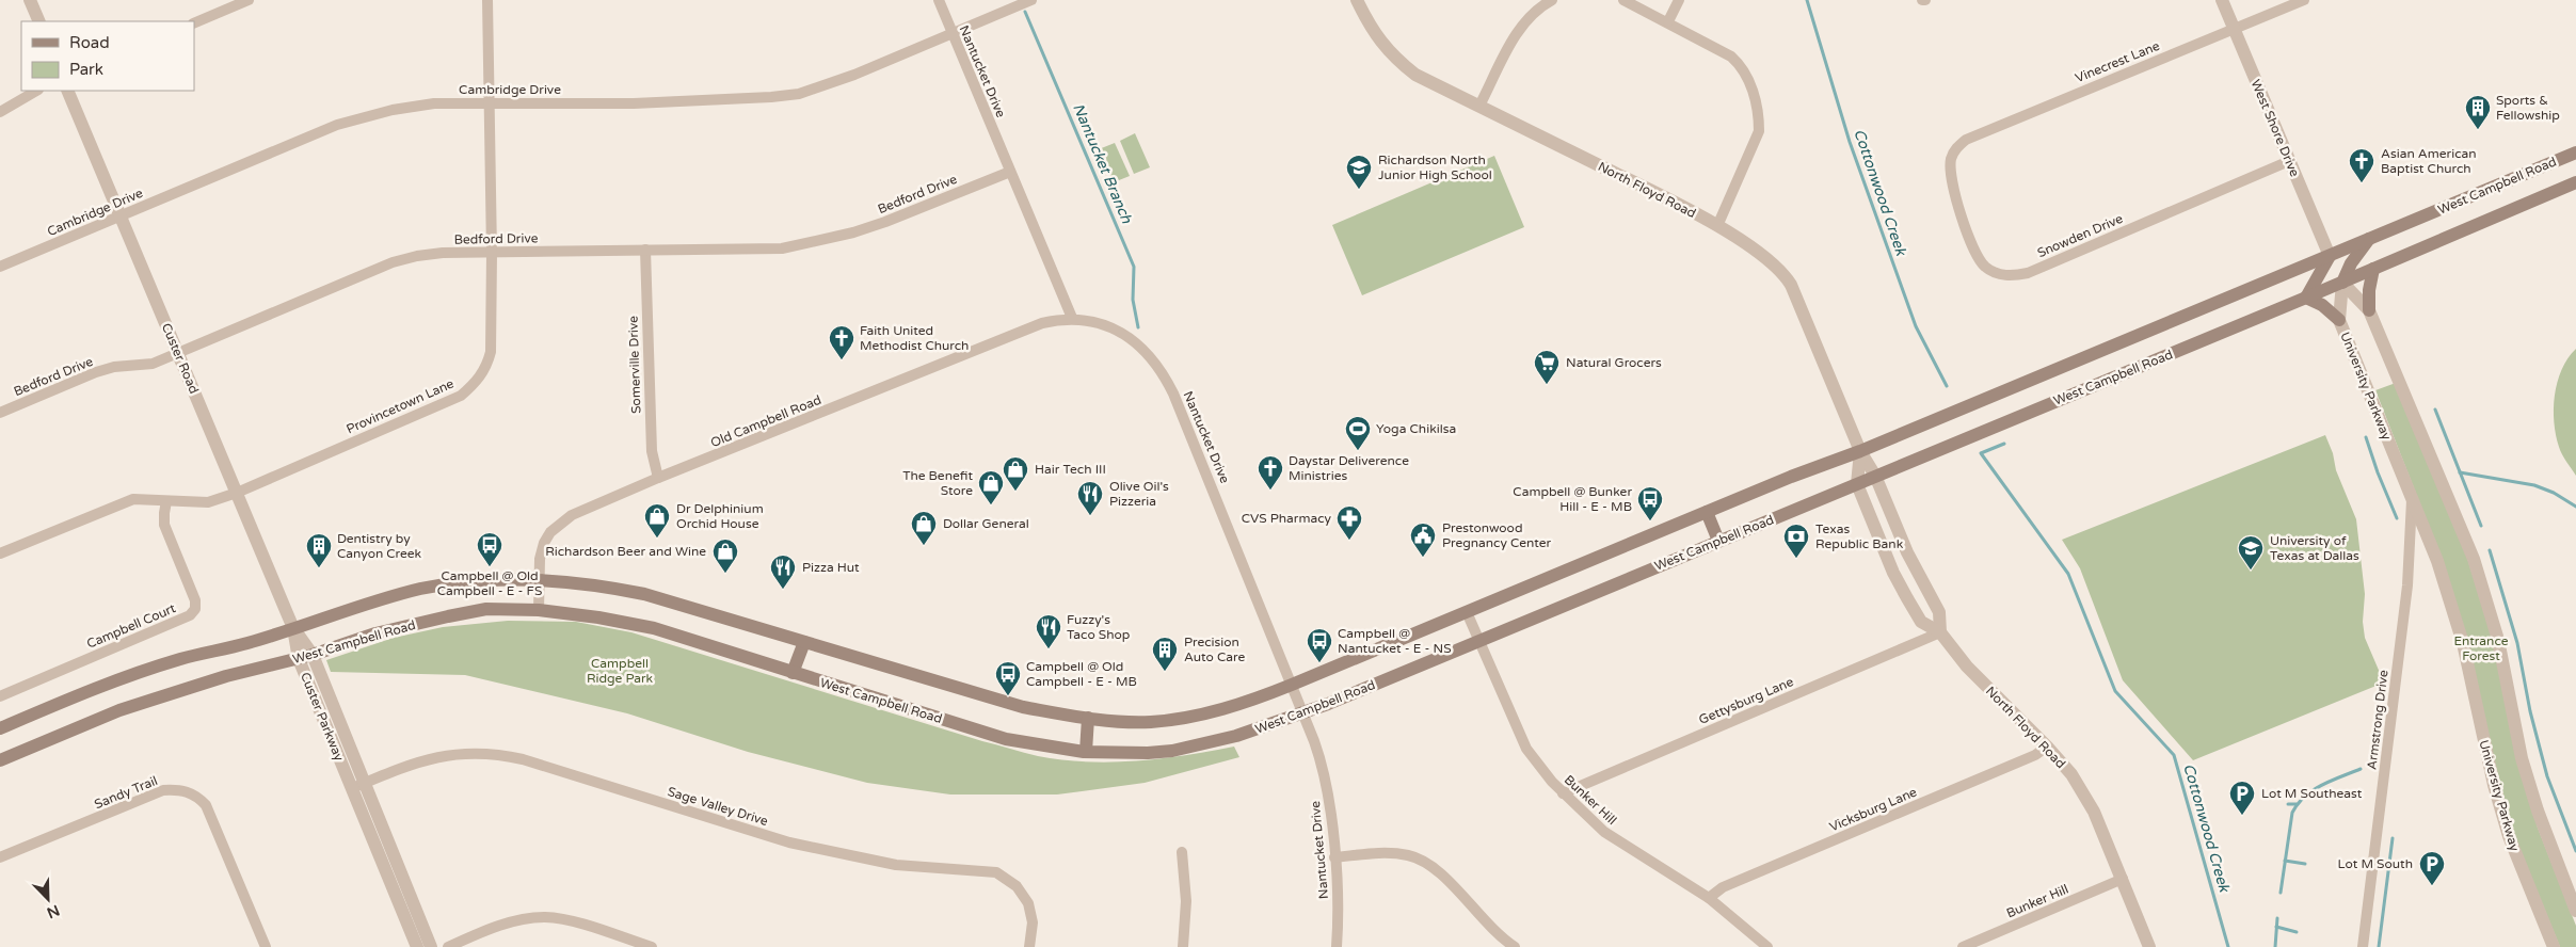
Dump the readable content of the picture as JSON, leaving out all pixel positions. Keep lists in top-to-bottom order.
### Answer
{
  "streets": {
    "main road": ["West Campbell Road"],
    "street": [
      "Vinecrest Lane",
      "Nantucket Drive",
      "Cambridge Drive",
      "West Shore Drive",
      "North Floyd Road",
      "Bedford Drive",
      "Snowden Drive",
      "Custer Road",
      "Somerville Drive",
      "University Parkway",
      "Provincetown Lane",
      "Old Campbell Road",
      "Campbell Court",
      "Gettysburg Lane",
      "Custer Parkway",
      "Armstrong Drive",
      "Sandy Trail",
      "Bunker Hill",
      "Sage Valley Drive",
      "Vicksburg Lane"
    ]
  },
  "crossings": [
    ["Vinecrest Lane", "West Shore Drive"],
    ["Vinecrest Lane", "Snowden Drive"],
    ["Nantucket Drive", "Cambridge Drive"],
    ["Nantucket Drive", "West Campbell Road"],
    ["Nantucket Drive", "Bedford Drive"],
    ["Nantucket Drive", "Old Campbell Road"],
    ["Cambridge Drive", "Custer Road"],
    ["Cambridge Drive", "Provincetown Lane"],
    ["West Shore Drive", "West Campbell Road"],
    ["West Shore Drive", "Snowden Drive"],
    ["West Campbell Road", "North Floyd Road"],
    ["West Campbell Road", "Custer Road"],
    ["West Campbell Road", "University Parkway"],
    ["West Campbell Road", "Old Campbell Road"],
    ["West Campbell Road", "Custer Parkway"],
    ["West Campbell Road", "Bunker Hill"],
    ["North Floyd Road", "Gettysburg Lane"],
    ["North Floyd Road", "Bunker Hill"],
    ["North Floyd Road", "Vicksburg Lane"],
    ["Bedford Drive", "Custer Road"],
    ["Bedford Drive", "Somerville Drive"],
    ["Bedford Drive", "Provincetown Lane"],
    ["Custer Road", "Provincetown Lane"],
    ["Custer Road", "Custer Parkway"],
    ["Somerville Drive", "Old Campbell Road"],
    ["University Parkway", "Armstrong Drive"],
    ["Provincetown Lane", "Campbell Court"],
    ["Gettysburg Lane", "Bunker Hill"],
    ["Custer Parkway", "Sage Valley Drive"],
    ["Bunker Hill", "Vicksburg Lane"]
  ],
  "water": ["Nantucket Branch", "Cottonwood Creek"],
  "parks": ["Entrance Forest", "Campbell Ridge Park"],
  "places": {
    "building": ["Sports & Fellowship", "Dentistry by Canyon Creek", "Precision Auto Care"],
    "church": ["Asian American Baptist Church", "Faith United Methodist Church", "Daystar Deliverence Ministries"],
    "school or university": ["Richardson North Junior High School", "University of Texas at Dallas"],
    "supermarket": ["Natural Grocers"],
    "sports": ["Yoga Chikilsa"],
    "shop": [
      "Hair Tech III",
      "The Benefit Store",
      "Dr Delphinium Orchid House",
      "Dollar General",
      "Richardson Beer and Wine"
    ],
    "restaurant": ["Olive Oil's Pizzeria", "Pizza Hut", "Fuzzy's Taco Shop"],
    "bus stop": [
      "Campbell @ Bunker Hill - E - MB",
      "Campbell @ Old Campbell - E - FS",
      "Campbell @ Nantucket - E - NS",
      "Campbell @ Old Campbell - E - MB"
    ],
    "pharmacy": ["CVS Pharmacy"],
    "public building": ["Prestonwood Pregnancy Center"],
    "bank": ["Texas Republic Bank"],
    "parking": ["Lot M Southeast", "Lot M South"]
  },
  "legend": ["Road", "Park"],
  "north": "bottom right"
}
